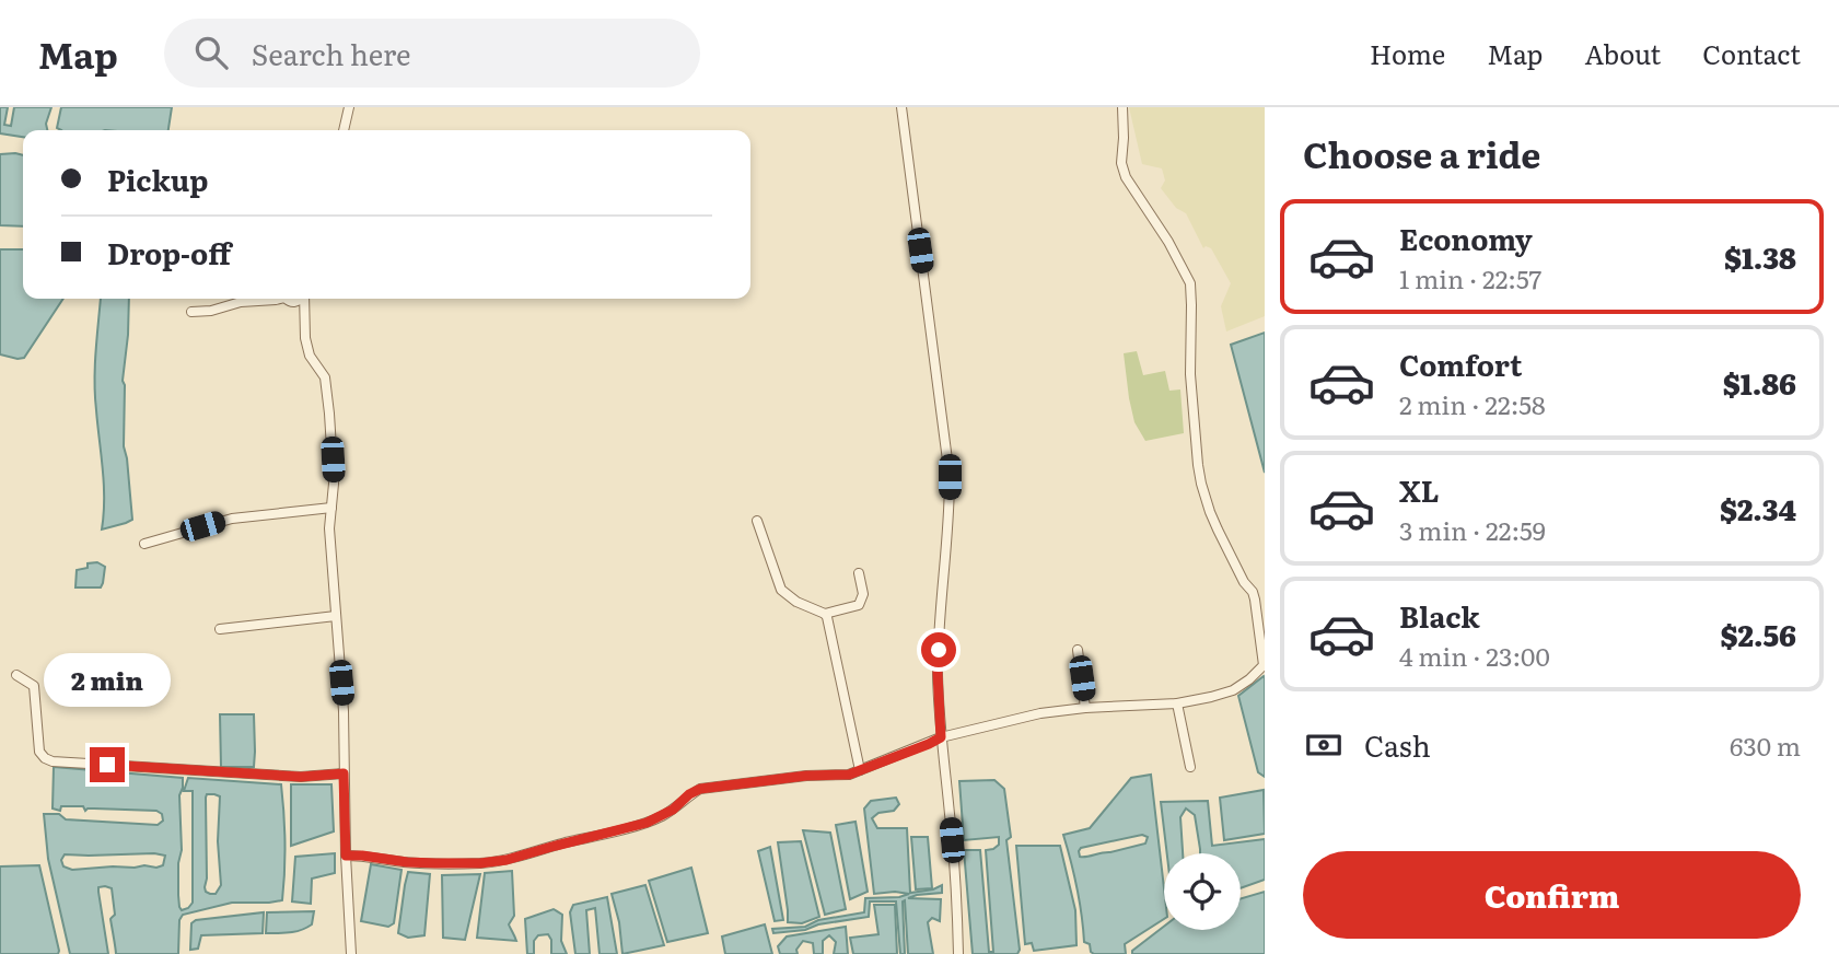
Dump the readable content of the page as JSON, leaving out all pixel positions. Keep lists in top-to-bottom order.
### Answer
{
  "page": {
    "header": "Map",
    "search": "Search here",
    "nav": [
      "Home",
      "Map",
      "About",
      "Contact"
    ],
    "heading": "Choose a ride",
    "banner": ["Pickup", "Drop-off"],
    "list": [
      {
        "name": "Economy",
        "note": "1 min · 22:57",
        "value": "$1.38"
      },
      {
        "name": "Comfort",
        "note": "2 min · 22:58",
        "value": "$1.86"
      },
      {
        "name": "XL",
        "note": "3 min · 22:59",
        "value": "$2.34"
      },
      {
        "name": "Black",
        "note": "4 min · 23:00",
        "value": "$2.56"
      }
    ],
    "bubble": "2 min",
    "pay": ["Cash", "630 m"],
    "buttons": "Confirm"
  }
}
